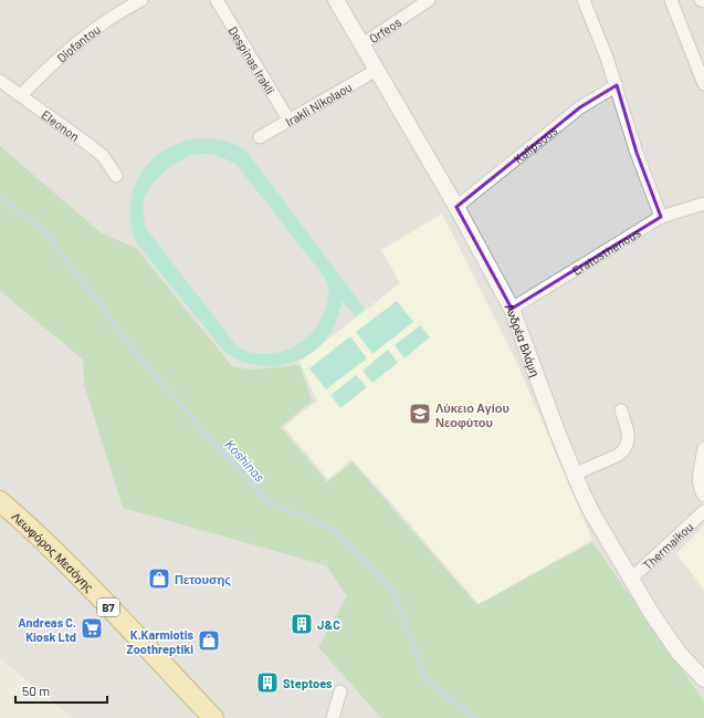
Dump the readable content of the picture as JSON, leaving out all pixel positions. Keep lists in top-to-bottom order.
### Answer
{
  "streets": {
    "main road": ["Λεωφόρος Μεσόγης", "B7"],
    "street": [
      "Orfeos",
      "Diofantou",
      "Despinas Irakli",
      "Irakli Nikolaou",
      "Eleonon",
      "Kalipsous",
      "Eratosthenous",
      "Ανδρέα Βλάμη",
      "Thermaikou"
    ]
  },
  "crossings": [
    ["Orfeos", "Ανδρέα Βλάμη"],
    ["Diofantou", "Eleonon"],
    ["Despinas Irakli", "Irakli Nikolaou"],
    ["Irakli Nikolaou", "Ανδρέα Βλάμη"],
    ["Kalipsous", "Ανδρέα Βλάμη"],
    ["Eratosthenous", "Ανδρέα Βλάμη"],
    ["Ανδρέα Βλάμη", "Thermaikou"]
  ],
  "water": ["Koshinas"],
  "places": {
    "school or university": ["Λύκειο Αγίου Νεοφύτου"],
    "shop": ["Πετουσης", "K.Karmiotis Zoothreptiki"],
    "building": ["J&C", "Steptoes"],
    "supermarket": ["Andreas C. Kiosk Ltd"]
  },
  "scale_bar": "50 m"
}
